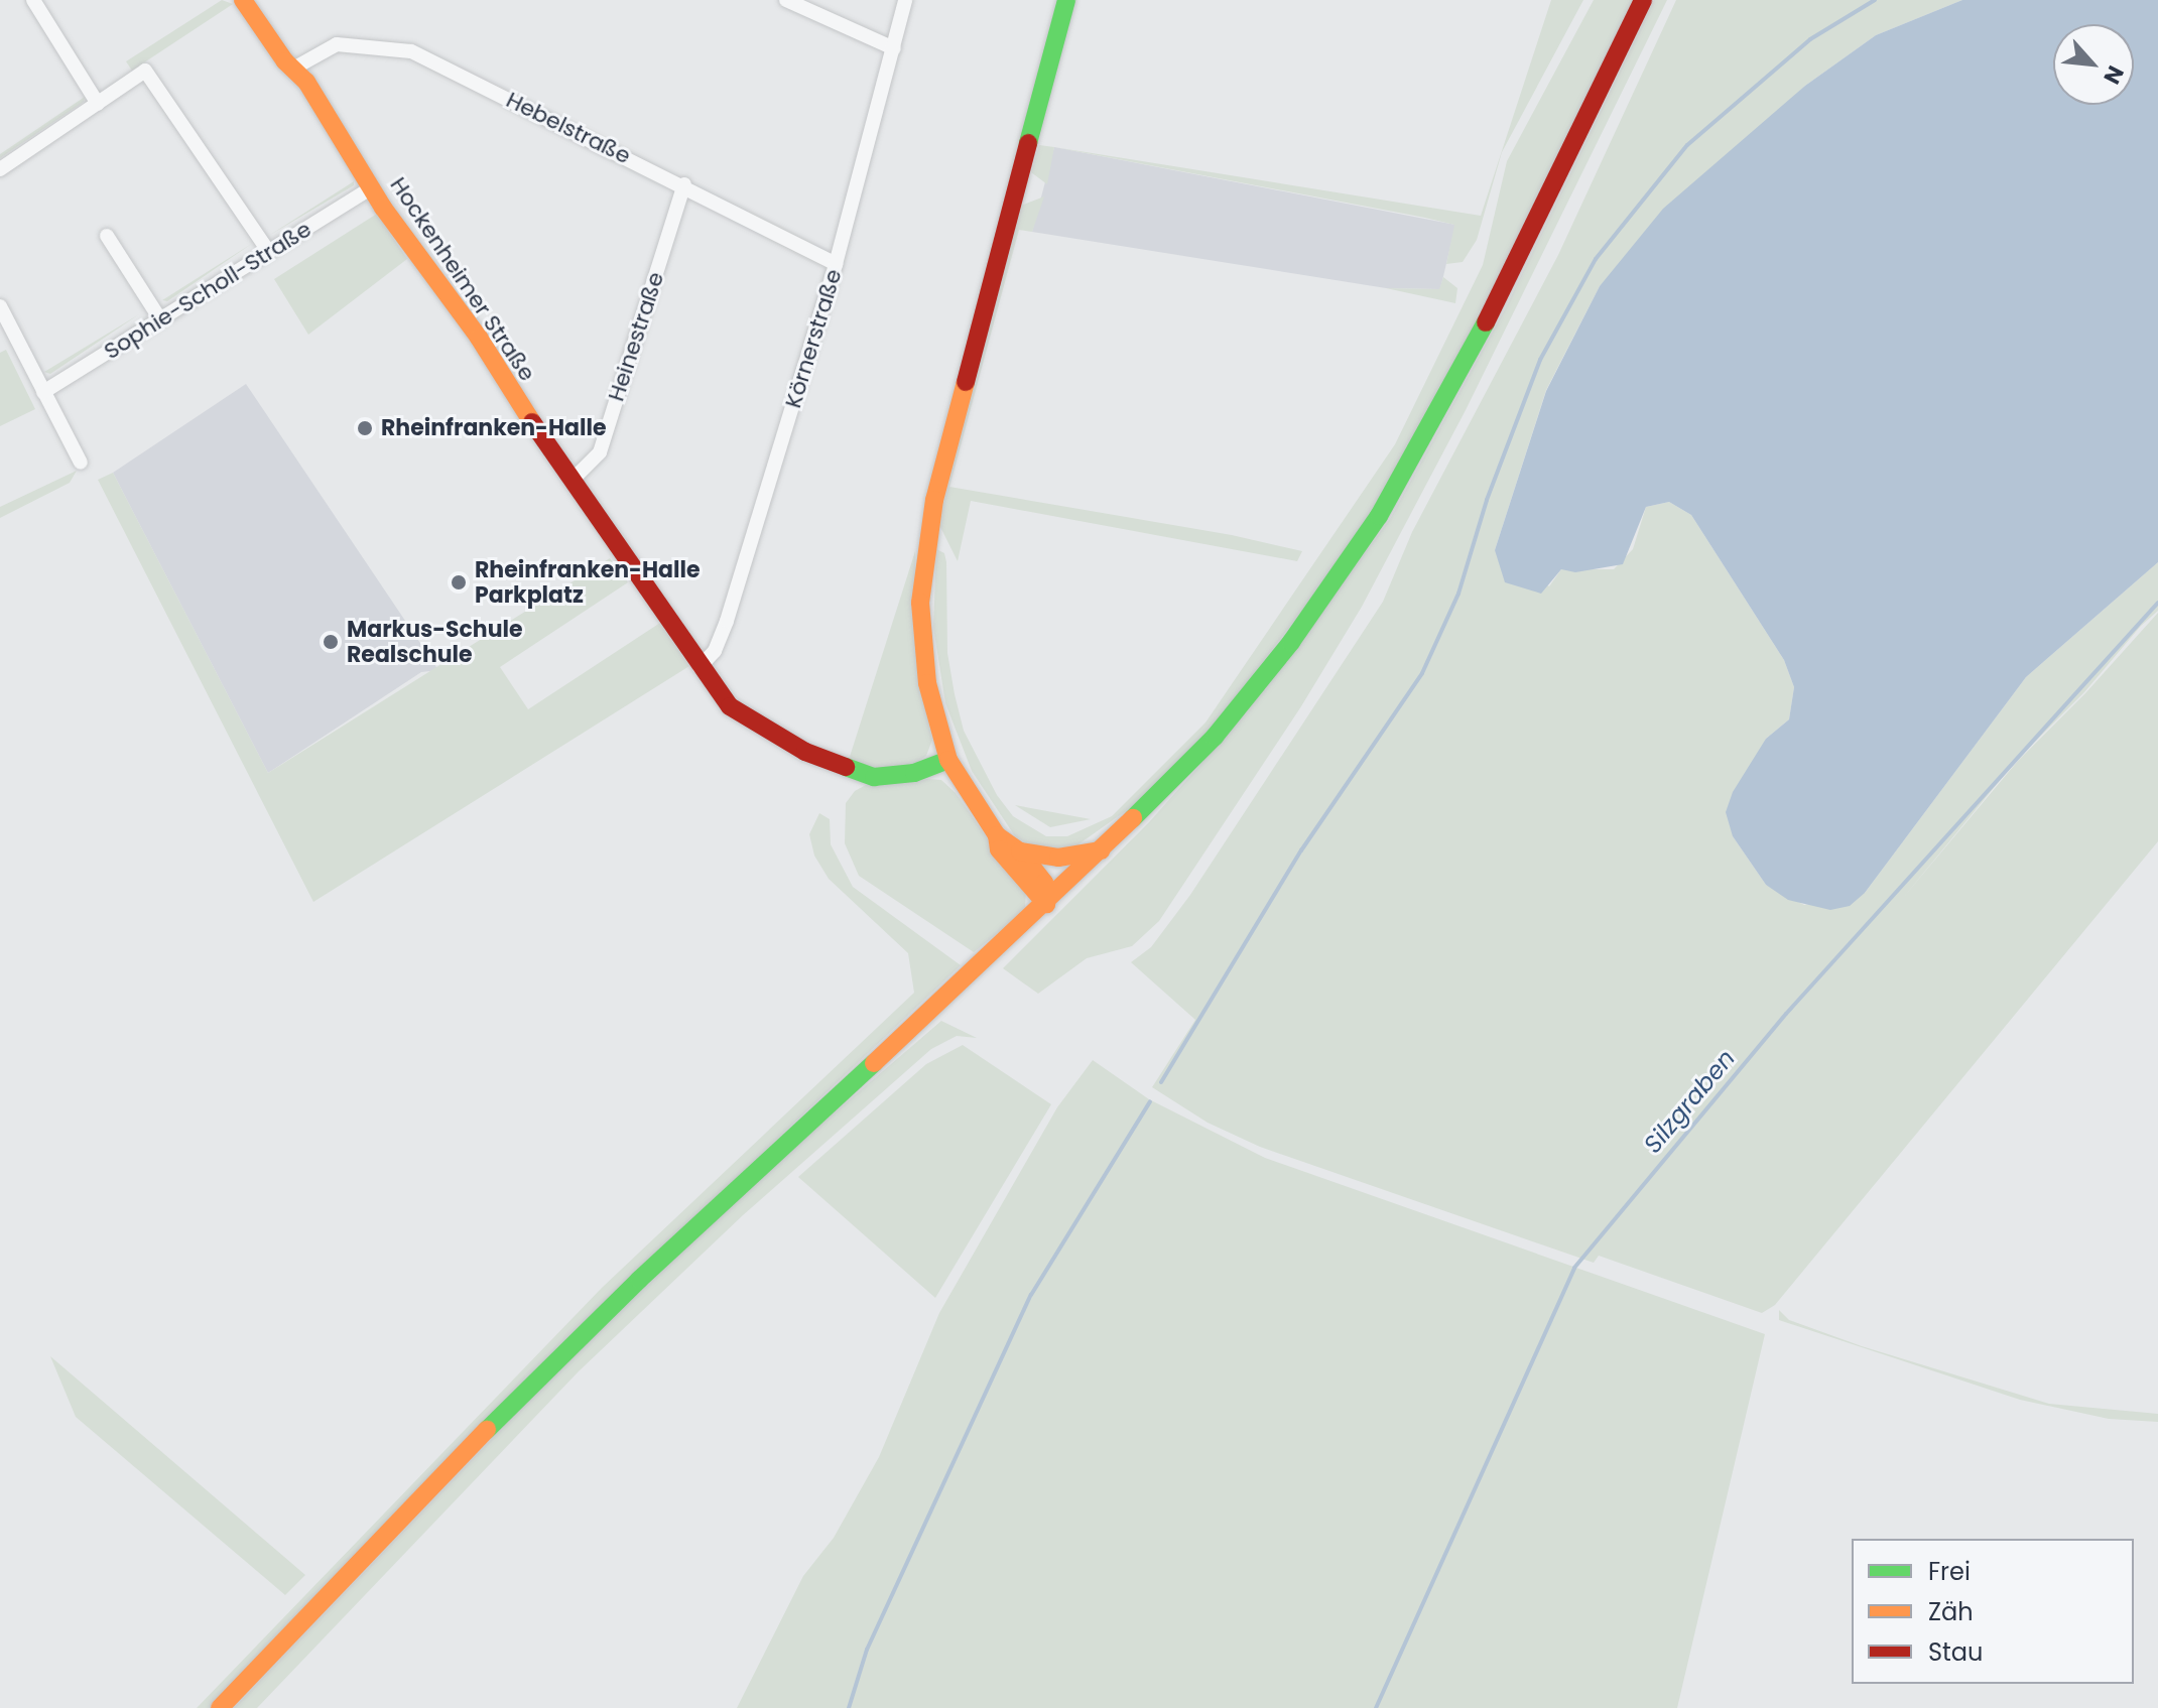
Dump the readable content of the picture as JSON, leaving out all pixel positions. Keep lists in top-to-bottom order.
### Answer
{
  "streets": {
    "street": [
      "Hebelstraße",
      "Hockenheimer Straße",
      "Sophie-Scholl-Straße",
      "Heinestraße",
      "Körnerstraße"
    ]
  },
  "crossings": [
    ["Hebelstraße", "Hockenheimer Straße"],
    ["Hebelstraße", "Heinestraße"],
    ["Hebelstraße", "Körnerstraße"],
    ["Hockenheimer Straße", "Sophie-Scholl-Straße"],
    ["Hockenheimer Straße", "Heinestraße"],
    ["Hockenheimer Straße", "Körnerstraße"]
  ],
  "water": ["Silzgraben"],
  "places": ["Rheinfranken-Halle", "Rheinfranken-Halle Parkplatz", "Markus-Schule Realschule"],
  "legend": ["Frei", "Zäh", "Stau"],
  "north": "bottom right"
}
